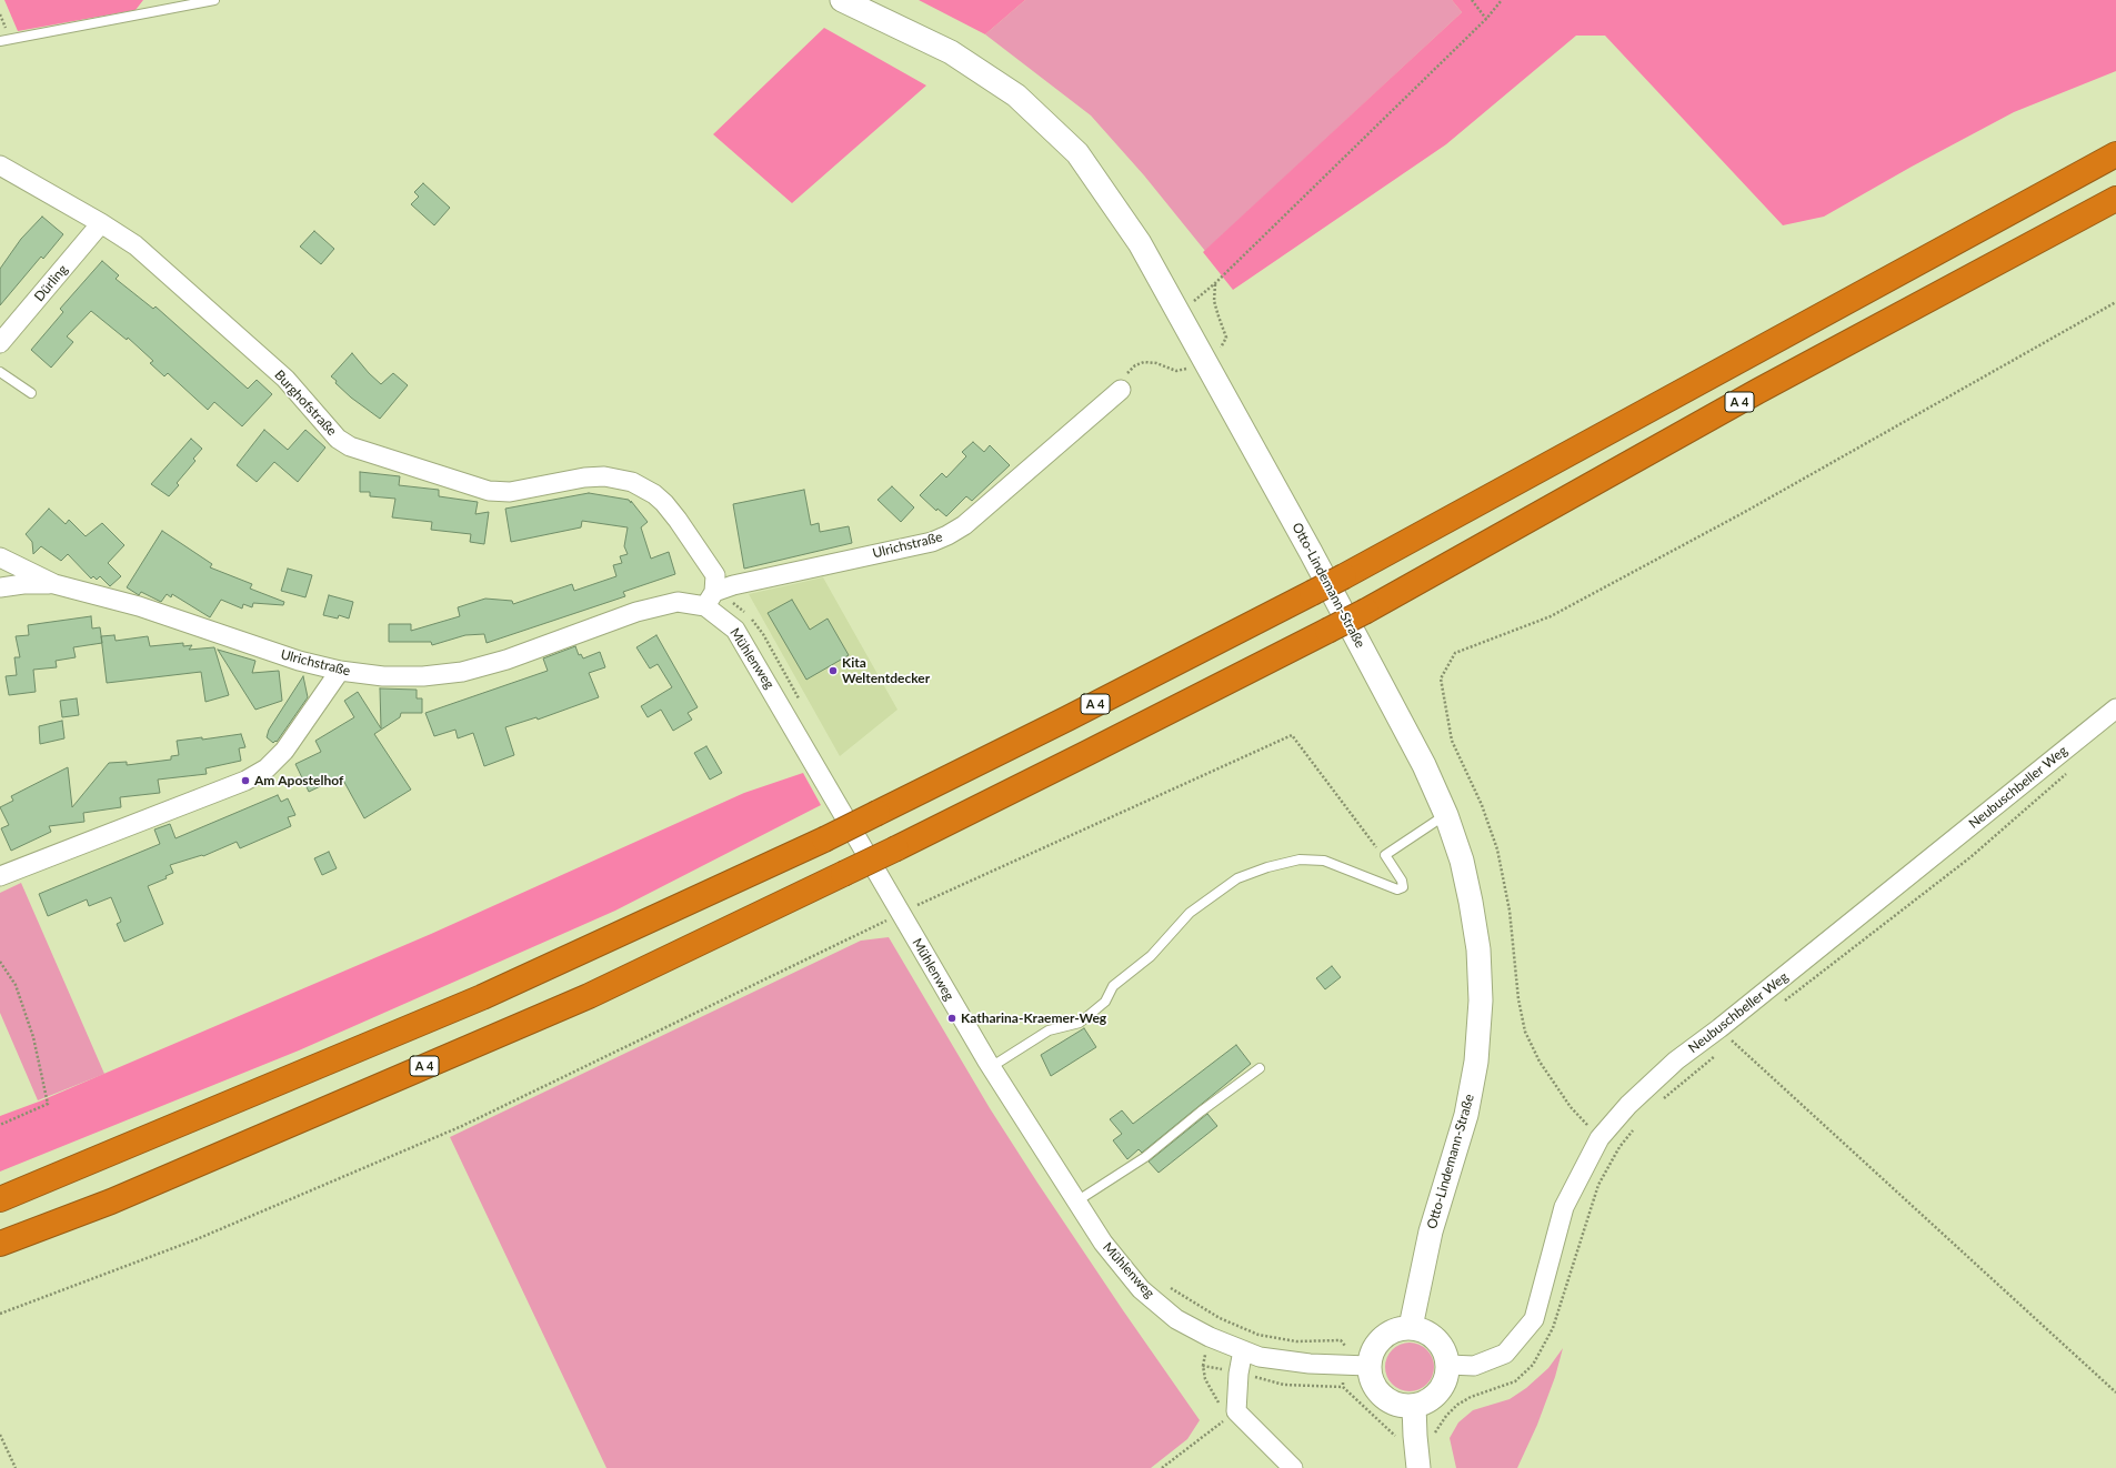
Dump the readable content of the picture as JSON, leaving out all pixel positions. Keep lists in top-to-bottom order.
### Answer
{
  "streets": {
    "highway": ["A 4"],
    "street": [
      "Dürling",
      "Burghofstraße",
      "Ulrichstraße",
      "Otto-Lindemann-Straße",
      "Mühlenweg",
      "Neubuschbeller Weg"
    ]
  },
  "crossings": [
    ["Dürling", "Burghofstraße"],
    ["Burghofstraße", "Ulrichstraße"],
    ["Burghofstraße", "Mühlenweg"],
    ["Ulrichstraße", "Mühlenweg"],
    ["Otto-Lindemann-Straße", "Mühlenweg"],
    ["Otto-Lindemann-Straße", "Neubuschbeller Weg"],
    ["Mühlenweg", "Neubuschbeller Weg"]
  ],
  "places": ["Kita Weltentdecker", "Am Apostelhof", "Katharina-Kraemer-Weg"]
}
